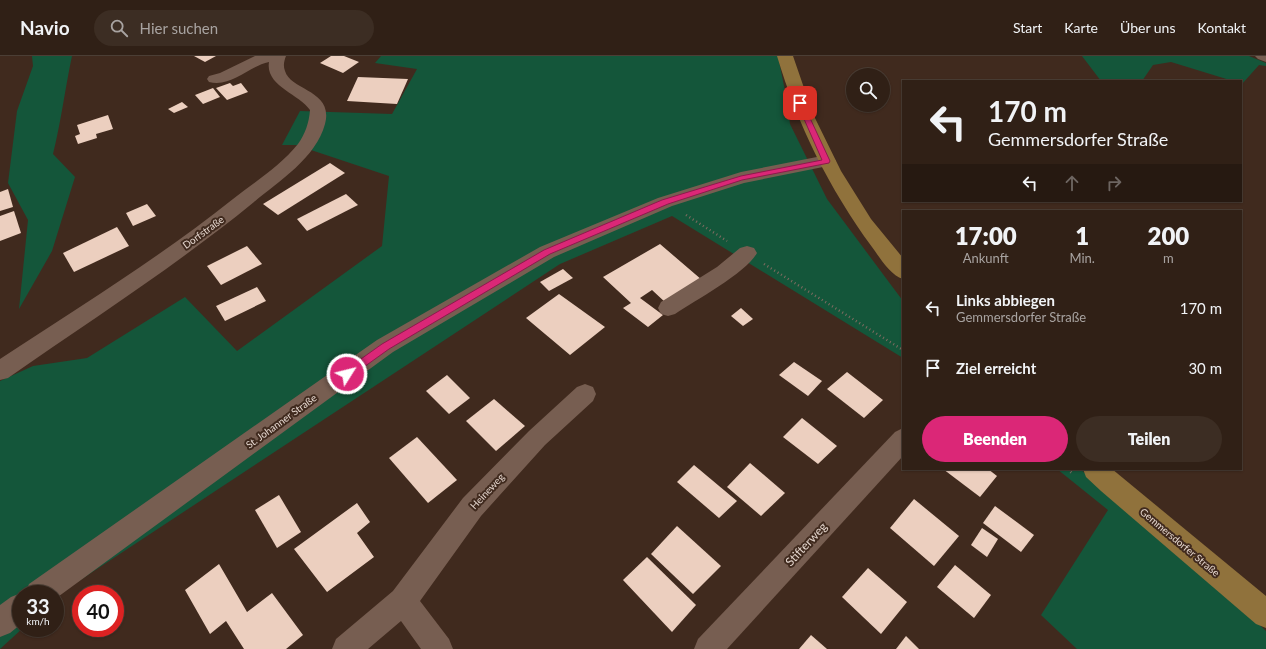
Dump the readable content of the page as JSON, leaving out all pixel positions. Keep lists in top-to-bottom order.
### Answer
{
  "streets": {
    "main road": ["Gemmersdorfer Straße"],
    "street": [
      "Dorfstraße",
      "St. Johanner Straße",
      "Heineweg",
      "Stifterweg"
    ]
  },
  "page": {
    "header": "Navio",
    "search": "Hier suchen",
    "nav": [
      "Start",
      "Karte",
      "Über uns",
      "Kontakt"
    ],
    "turn": ["170 m", "Gemmersdorfer Straße"],
    "eta": [
      "17:00",
      "Ankunft",
      "1",
      "Min.",
      "200",
      "m"
    ],
    "list": [
      {
        "name": "Links abbiegen",
        "note": "Gemmersdorfer Straße",
        "value": "170 m"
      },
      {
        "name": "Ziel erreicht",
        "value": "30 m"
      }
    ],
    "buttons": ["Beenden", "Teilen"],
    "speed": "33 km/h",
    "limit": "40"
  }
}
